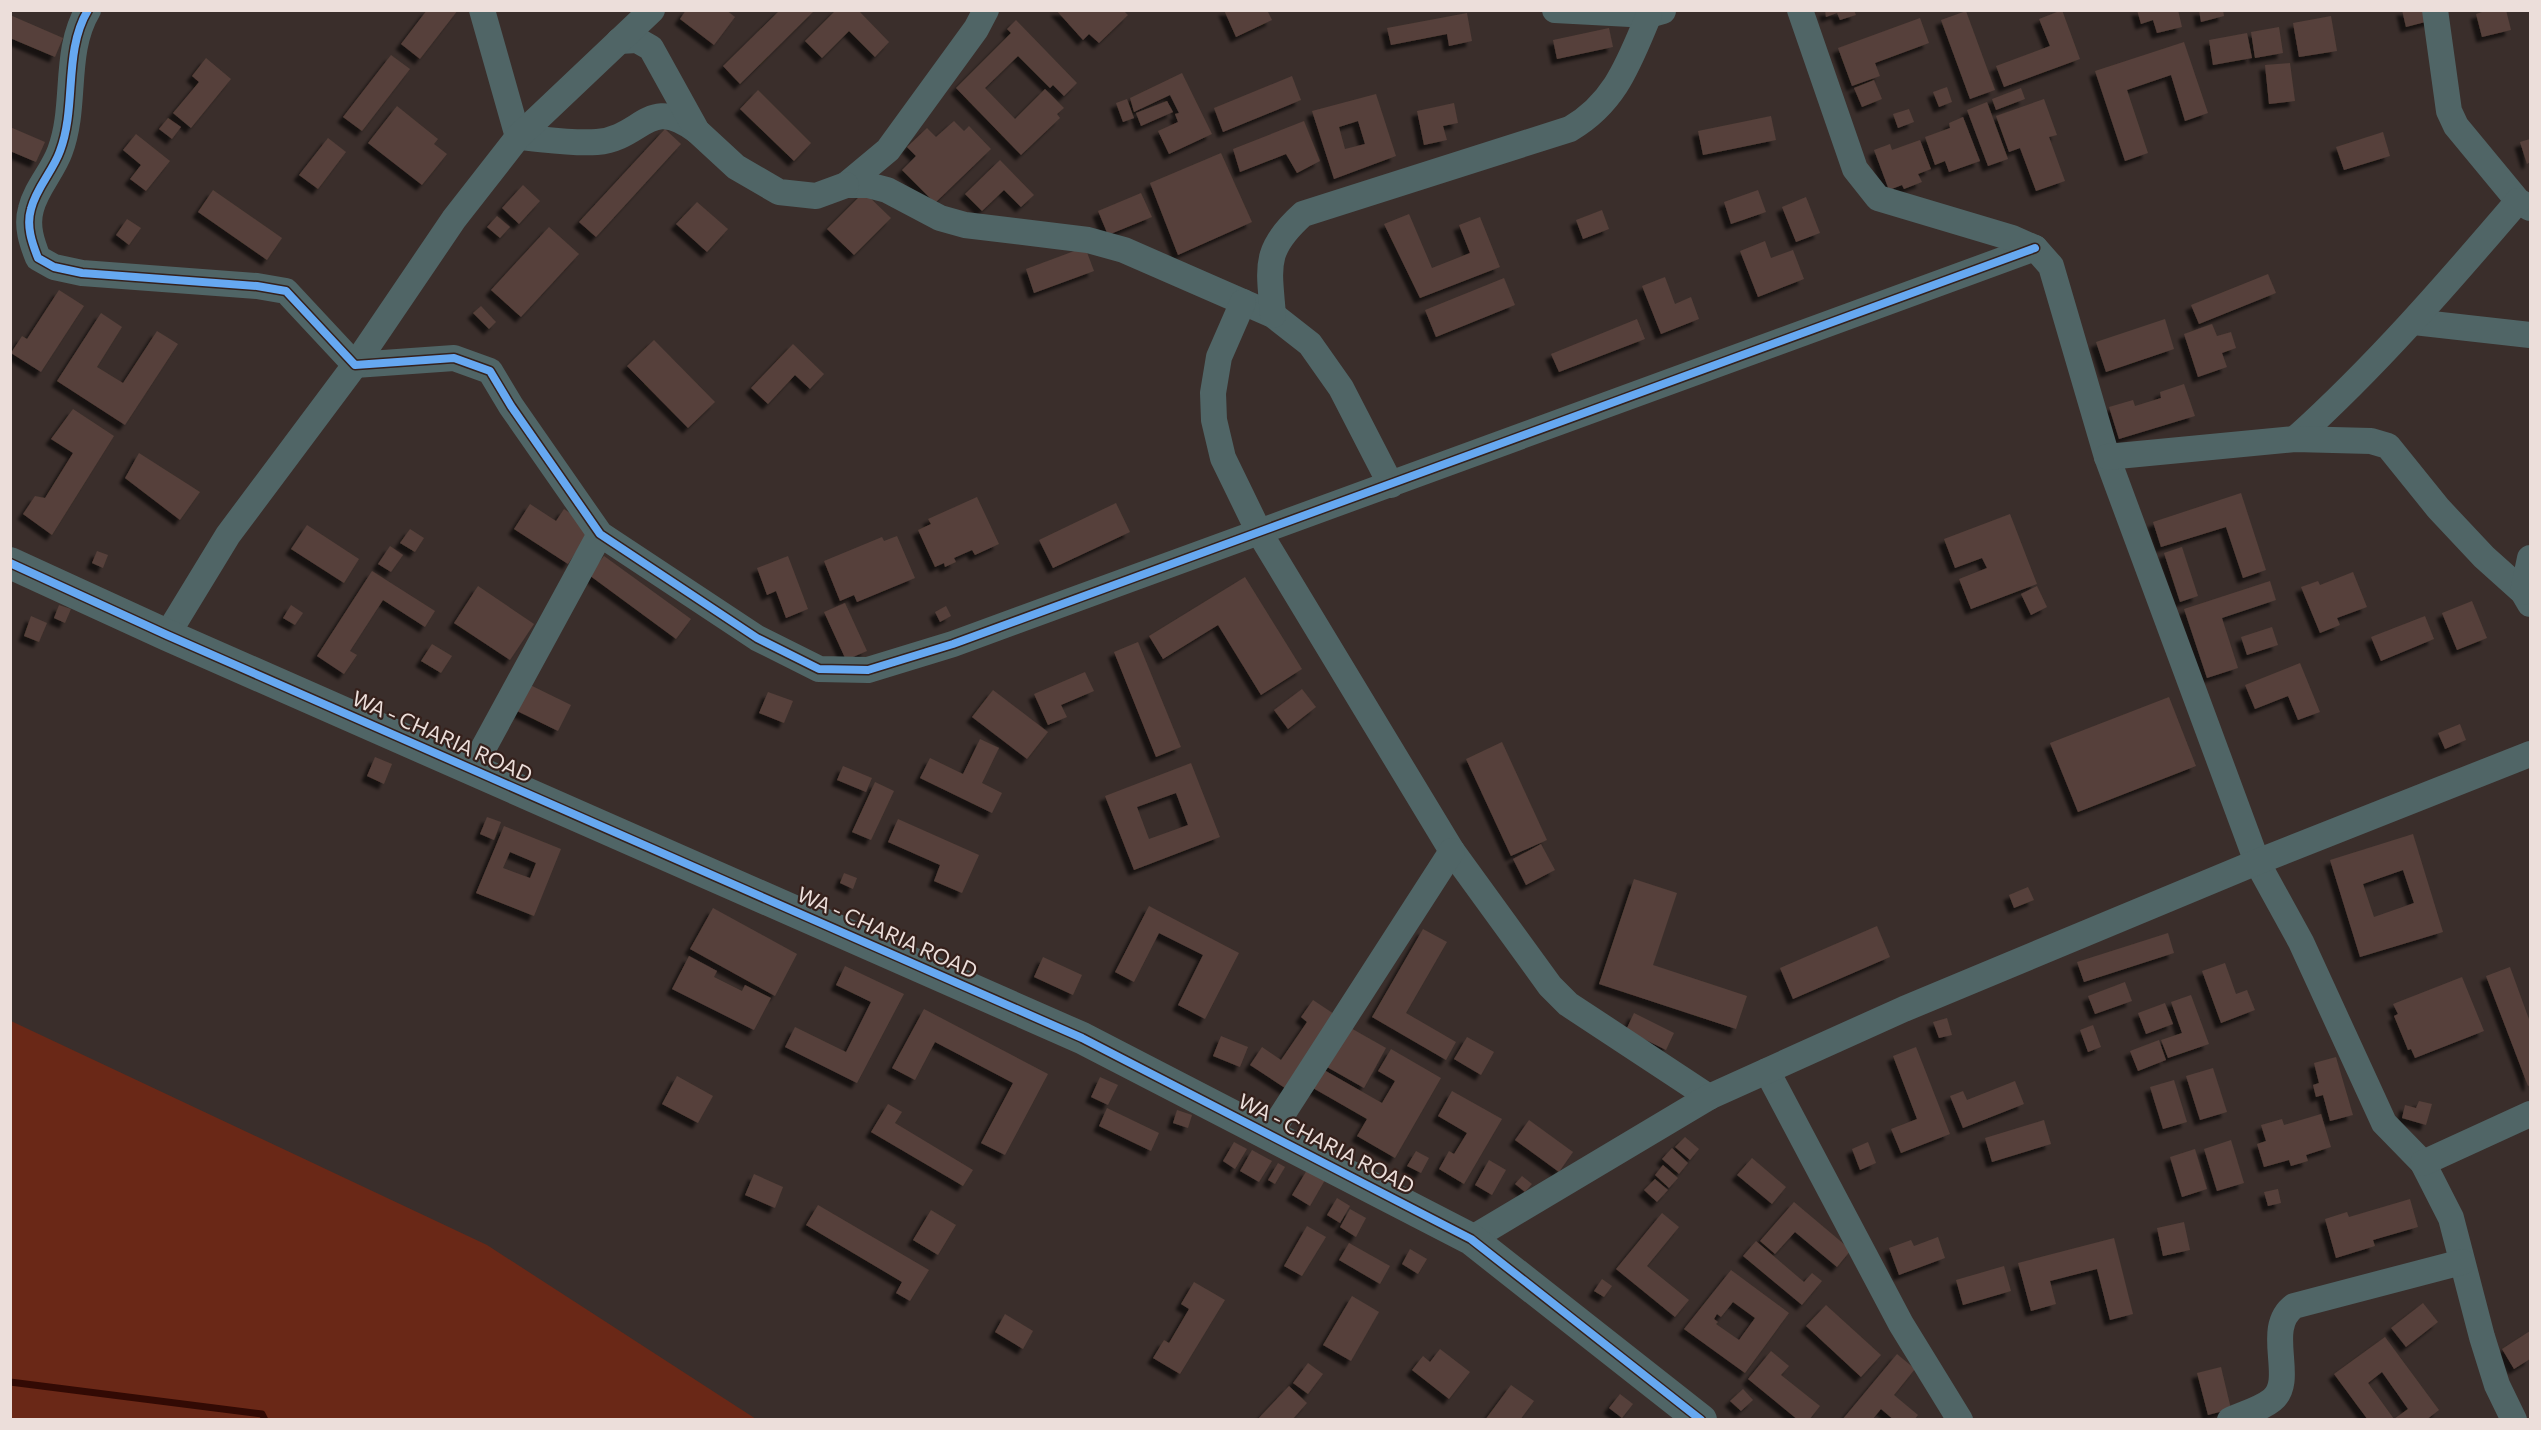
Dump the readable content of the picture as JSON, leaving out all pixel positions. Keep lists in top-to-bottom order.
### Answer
{
  "streets": {
    "street": ["WA - CHARIA ROAD"]
  }
}
